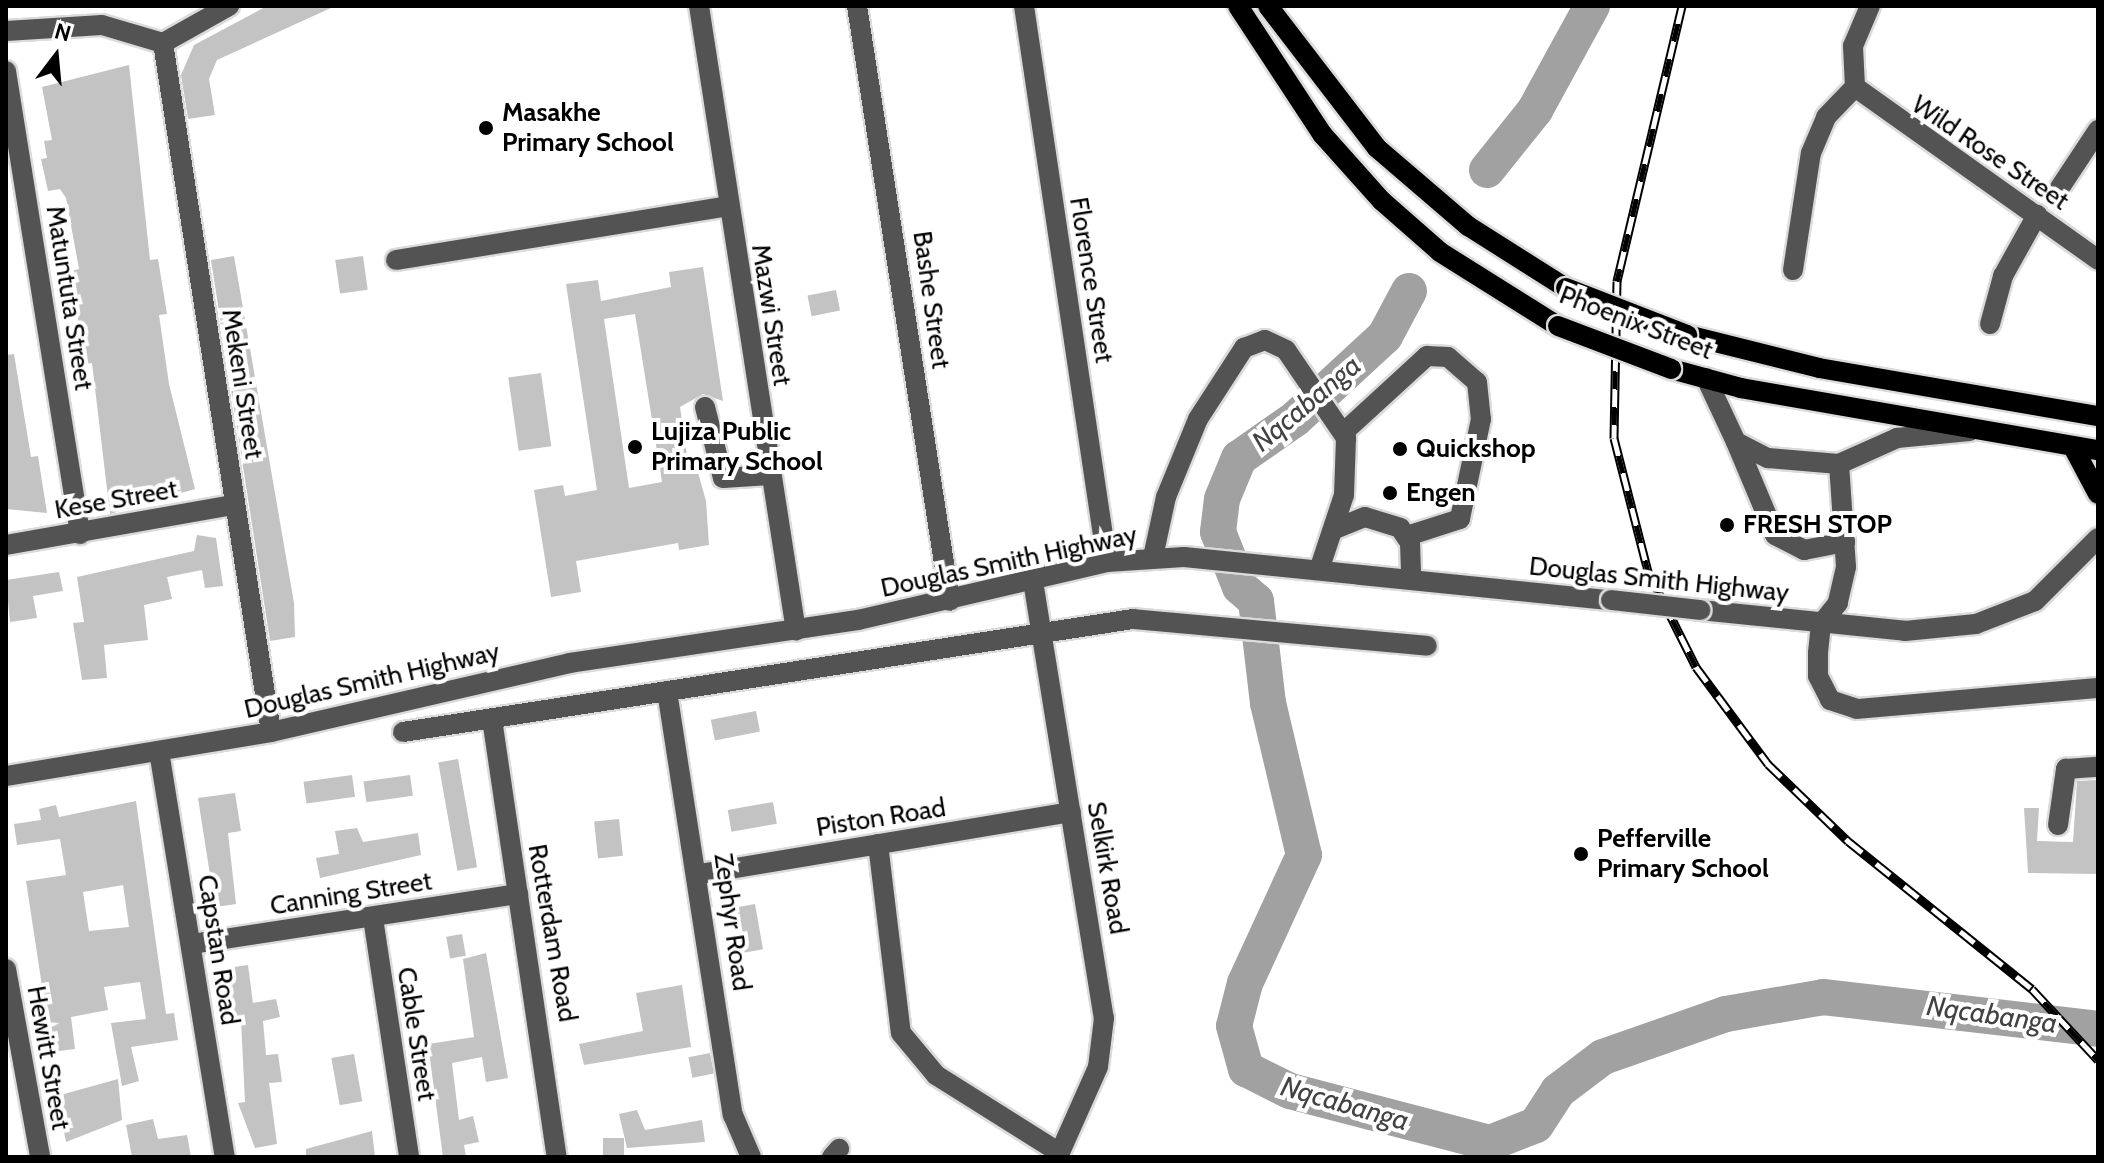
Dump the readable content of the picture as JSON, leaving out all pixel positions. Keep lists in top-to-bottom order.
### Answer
{
  "streets": {
    "main road": ["Phoenix Street"],
    "street": [
      "Wild Rose Street",
      "Florence Street",
      "Matuntuta Street",
      "Bashe Street",
      "Mazwi Street",
      "Mekeni Street",
      "Kese Street",
      "Douglas Smith Highway",
      "Piston Road",
      "Selkirk Road",
      "Canning Street",
      "Zephyr Road",
      "Rotterdam Road",
      "Capstan Road",
      "Cable Street",
      "Hewitt Street"
    ]
  },
  "crossings": [
    ["Florence Street", "Douglas Smith Highway"],
    ["Matuntuta Street", "Kese Street"],
    ["Bashe Street", "Douglas Smith Highway"],
    ["Mazwi Street", "Douglas Smith Highway"],
    ["Mekeni Street", "Kese Street"],
    ["Mekeni Street", "Douglas Smith Highway"],
    ["Douglas Smith Highway", "Selkirk Road"],
    ["Douglas Smith Highway", "Capstan Road"],
    ["Piston Road", "Selkirk Road"],
    ["Piston Road", "Zephyr Road"],
    ["Canning Street", "Rotterdam Road"],
    ["Canning Street", "Capstan Road"],
    ["Canning Street", "Cable Street"]
  ],
  "water": ["Nqcabanga"],
  "places": [
    "Masakhe Primary School",
    "Lujiza Public Primary School",
    "Quickshop",
    "Engen",
    "FRESH STOP",
    "Pefferville Primary School"
  ],
  "north": "top"
}
